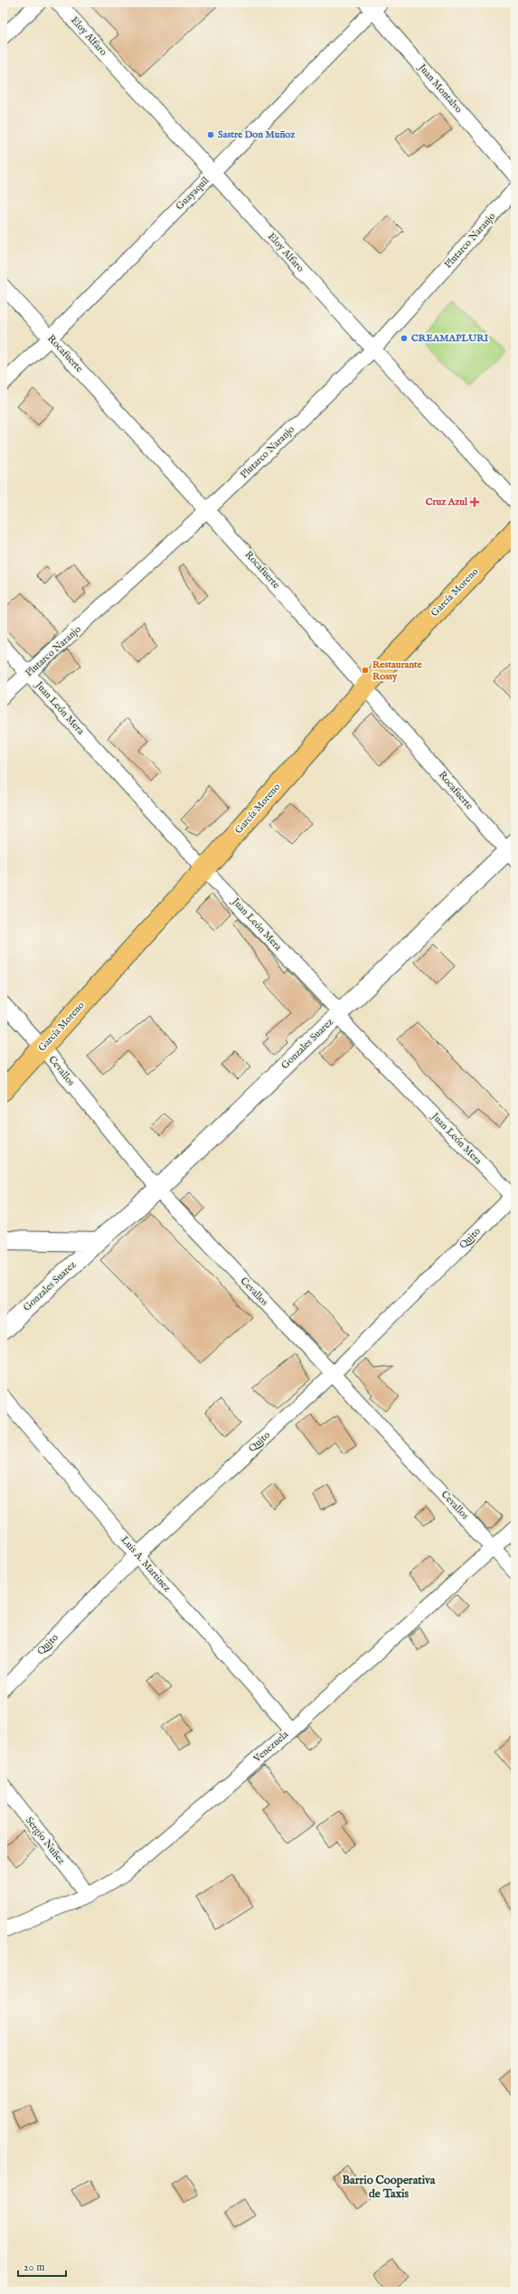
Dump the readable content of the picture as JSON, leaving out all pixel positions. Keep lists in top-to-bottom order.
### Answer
{
  "streets": {
    "highway": ["García Moreno"],
    "street": [
      "Eloy Alfaro",
      "Juan Montalvo",
      "Guayaquil",
      "Plutarco Naranjo",
      "Rocafuerte",
      "Juan León Mera",
      "Gonzales Suarez",
      "Cevallos",
      "Quito",
      "Luis A. Martinez",
      "Venezuela",
      "Sergio Nuñez"
    ]
  },
  "crossings": [
    ["Eloy Alfaro", "Guayaquil"],
    ["Eloy Alfaro", "Plutarco Naranjo"],
    ["Juan Montalvo", "Guayaquil"],
    ["Guayaquil", "Rocafuerte"],
    ["Plutarco Naranjo", "Rocafuerte"],
    ["Plutarco Naranjo", "Juan León Mera"],
    ["Rocafuerte", "García Moreno"],
    ["Rocafuerte", "Gonzales Suarez"],
    ["García Moreno", "Juan León Mera"],
    ["García Moreno", "Cevallos"],
    ["Juan León Mera", "Gonzales Suarez"],
    ["Juan León Mera", "Quito"],
    ["Gonzales Suarez", "Cevallos"],
    ["Cevallos", "Quito"],
    ["Cevallos", "Venezuela"],
    ["Quito", "Luis A. Martinez"],
    ["Luis A. Martinez", "Venezuela"],
    ["Venezuela", "Sergio Nuñez"]
  ],
  "districts": ["Barrio Cooperativa de Taxis"],
  "places": {
    "other": ["Sastre Don Muñoz", "CREAMAPLURI", "Restaurante Rossy"],
    "health": ["Cruz Azul"]
  },
  "scale_bar": "20 m"
}
